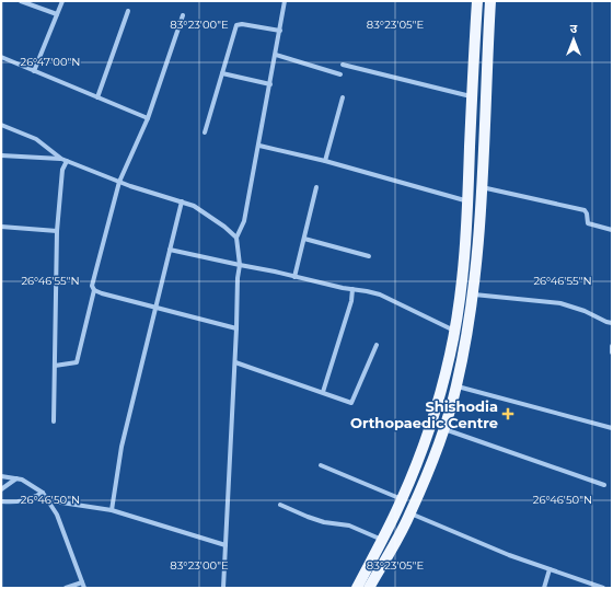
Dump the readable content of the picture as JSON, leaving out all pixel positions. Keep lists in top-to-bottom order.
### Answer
{
  "places": {
    "health": ["Shishodia Orthopaedic Centre"]
  },
  "north": "top",
  "coordinates": [
    "83°23'00\"E",
    "83°23'05\"E",
    "26°47'00\"N",
    "26°46'55\"N",
    "26°46'50\"N"
  ]
}
